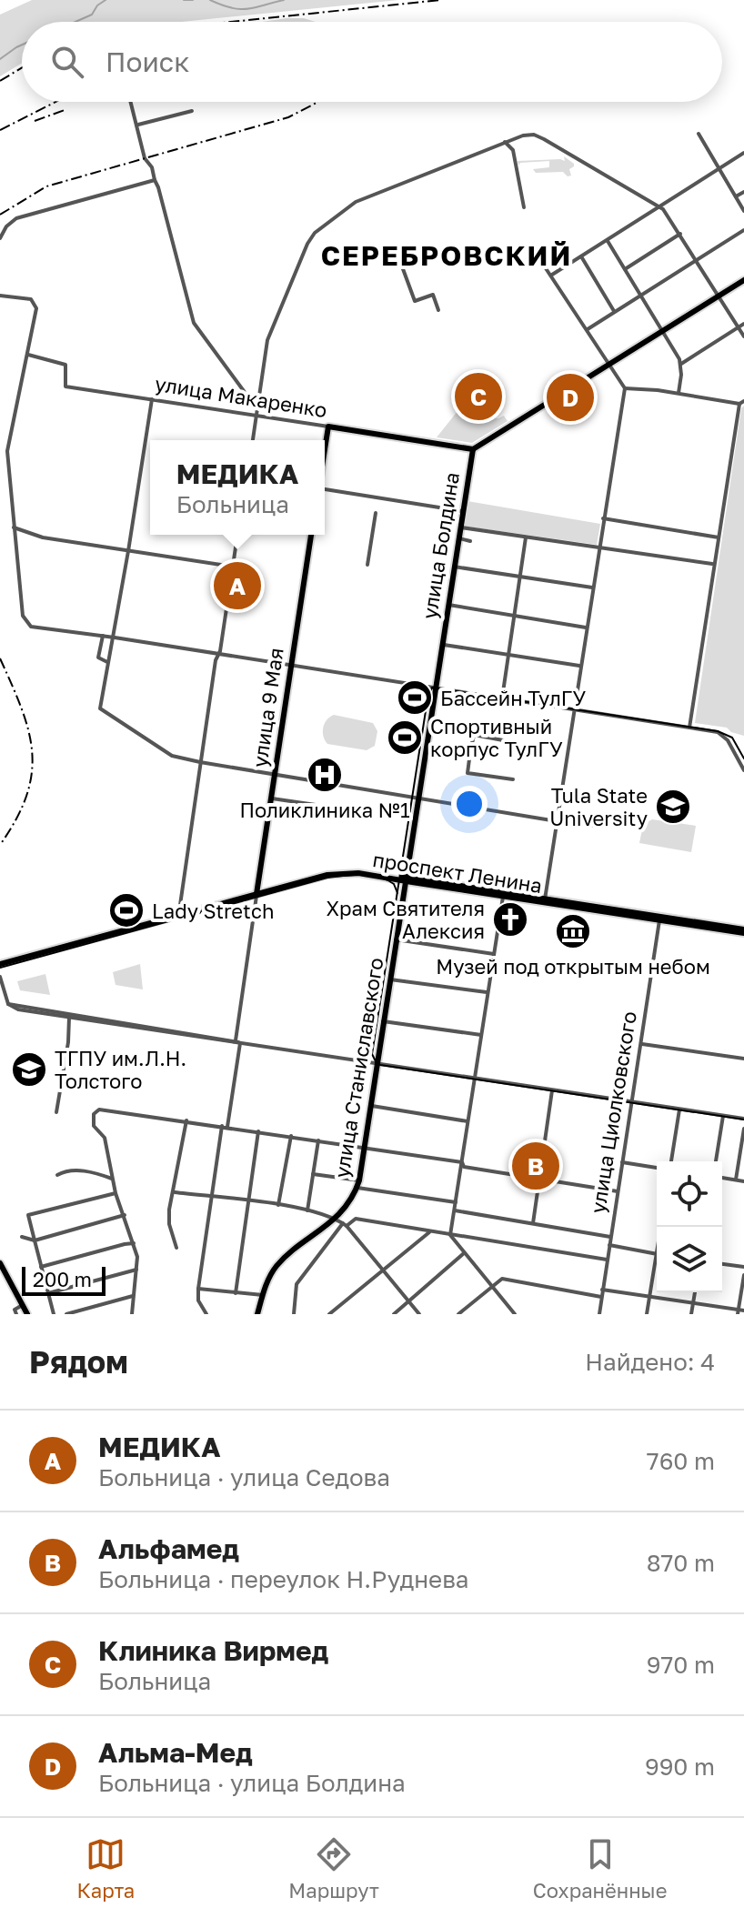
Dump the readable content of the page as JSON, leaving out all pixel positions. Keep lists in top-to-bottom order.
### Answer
{
  "streets": {
    "main road": [
      "улица Макаренко",
      "улица Болдина",
      "улица 9 Мая",
      "проспект Ленина",
      "улица Станиславского"
    ],
    "street": ["улица Циолковского"]
  },
  "crossings": [
    ["улица Макаренко", "улица Болдина"],
    ["улица Болдина", "проспект Ленина"],
    ["улица Болдина", "улица Станиславского"],
    ["улица 9 Мая", "проспект Ленина"],
    ["проспект Ленина", "улица Станиславского"],
    ["проспект Ленина", "улица Циолковского"]
  ],
  "districts": ["СЕРЕБРОВСКИЙ"],
  "places": {
    "sports": ["Бассейн ТулГУ", "Спортивный корпус ТулГУ", "Lady Stretch"],
    "hospital": ["Поликлиника №1"],
    "school or university": ["Tula State University", "ТГПУ им.Л.Н. Толстого"],
    "church": ["Храм Святителя Алексия"],
    "museum": ["Музей под открытым небом"]
  },
  "scale_bar": "200 m",
  "page": {
    "search": "Поиск",
    "pins": [
      "C",
      "D",
      "A",
      "B"
    ],
    "popup": ["МЕДИКА", "Больница"],
    "scale": "200 m",
    "heading": ["Рядом", "Найдено: 4"],
    "list": [
      {
        "mark": "A",
        "name": "МЕДИКА",
        "note": "Больница · улица Седова",
        "value": "760 m"
      },
      {
        "mark": "B",
        "name": "Альфамед",
        "note": "Больница · переулок Н.Руднева",
        "value": "870 m"
      },
      {
        "mark": "C",
        "name": "Клиника Вирмед",
        "note": "Больница",
        "value": "970 m"
      },
      {
        "mark": "D",
        "name": "Альма-Мед",
        "note": "Больница · улица Болдина",
        "value": "990 m"
      }
    ],
    "nav": ["Карта", "Маршрут", "Сохранённые"]
  }
}
